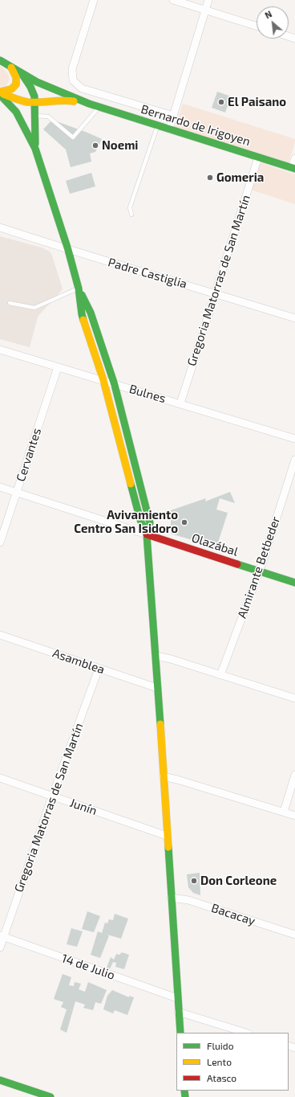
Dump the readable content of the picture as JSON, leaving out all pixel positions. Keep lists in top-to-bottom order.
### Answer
{
  "streets": {
    "main road": ["Bernardo de Irigoyen", "Olazábal"],
    "street": [
      "Padre Castiglia",
      "Gregoria Matorras de San Martín",
      "Bulnes",
      "Cervantes",
      "Almirante Betbeder",
      "Asamblea",
      "Junín",
      "Bacacay",
      "14 de Julio"
    ]
  },
  "crossings": [
    ["Bernardo de Irigoyen", "Gregoria Matorras de San Martín"],
    ["Padre Castiglia", "Gregoria Matorras de San Martín"],
    ["Gregoria Matorras de San Martín", "Bulnes"],
    ["Gregoria Matorras de San Martín", "Asamblea"],
    ["Gregoria Matorras de San Martín", "Junín"],
    ["Gregoria Matorras de San Martín", "14 de Julio"],
    ["Bulnes", "Cervantes"],
    ["Cervantes", "Olazábal"],
    ["Olazábal", "Almirante Betbeder"]
  ],
  "places": [
    "El Paisano",
    "Noemi",
    "Gomeria",
    "Avivamiento Centro San Isidoro",
    "Don Corleone"
  ],
  "legend": ["Fluido", "Lento", "Atasco"],
  "north": "top left"
}
